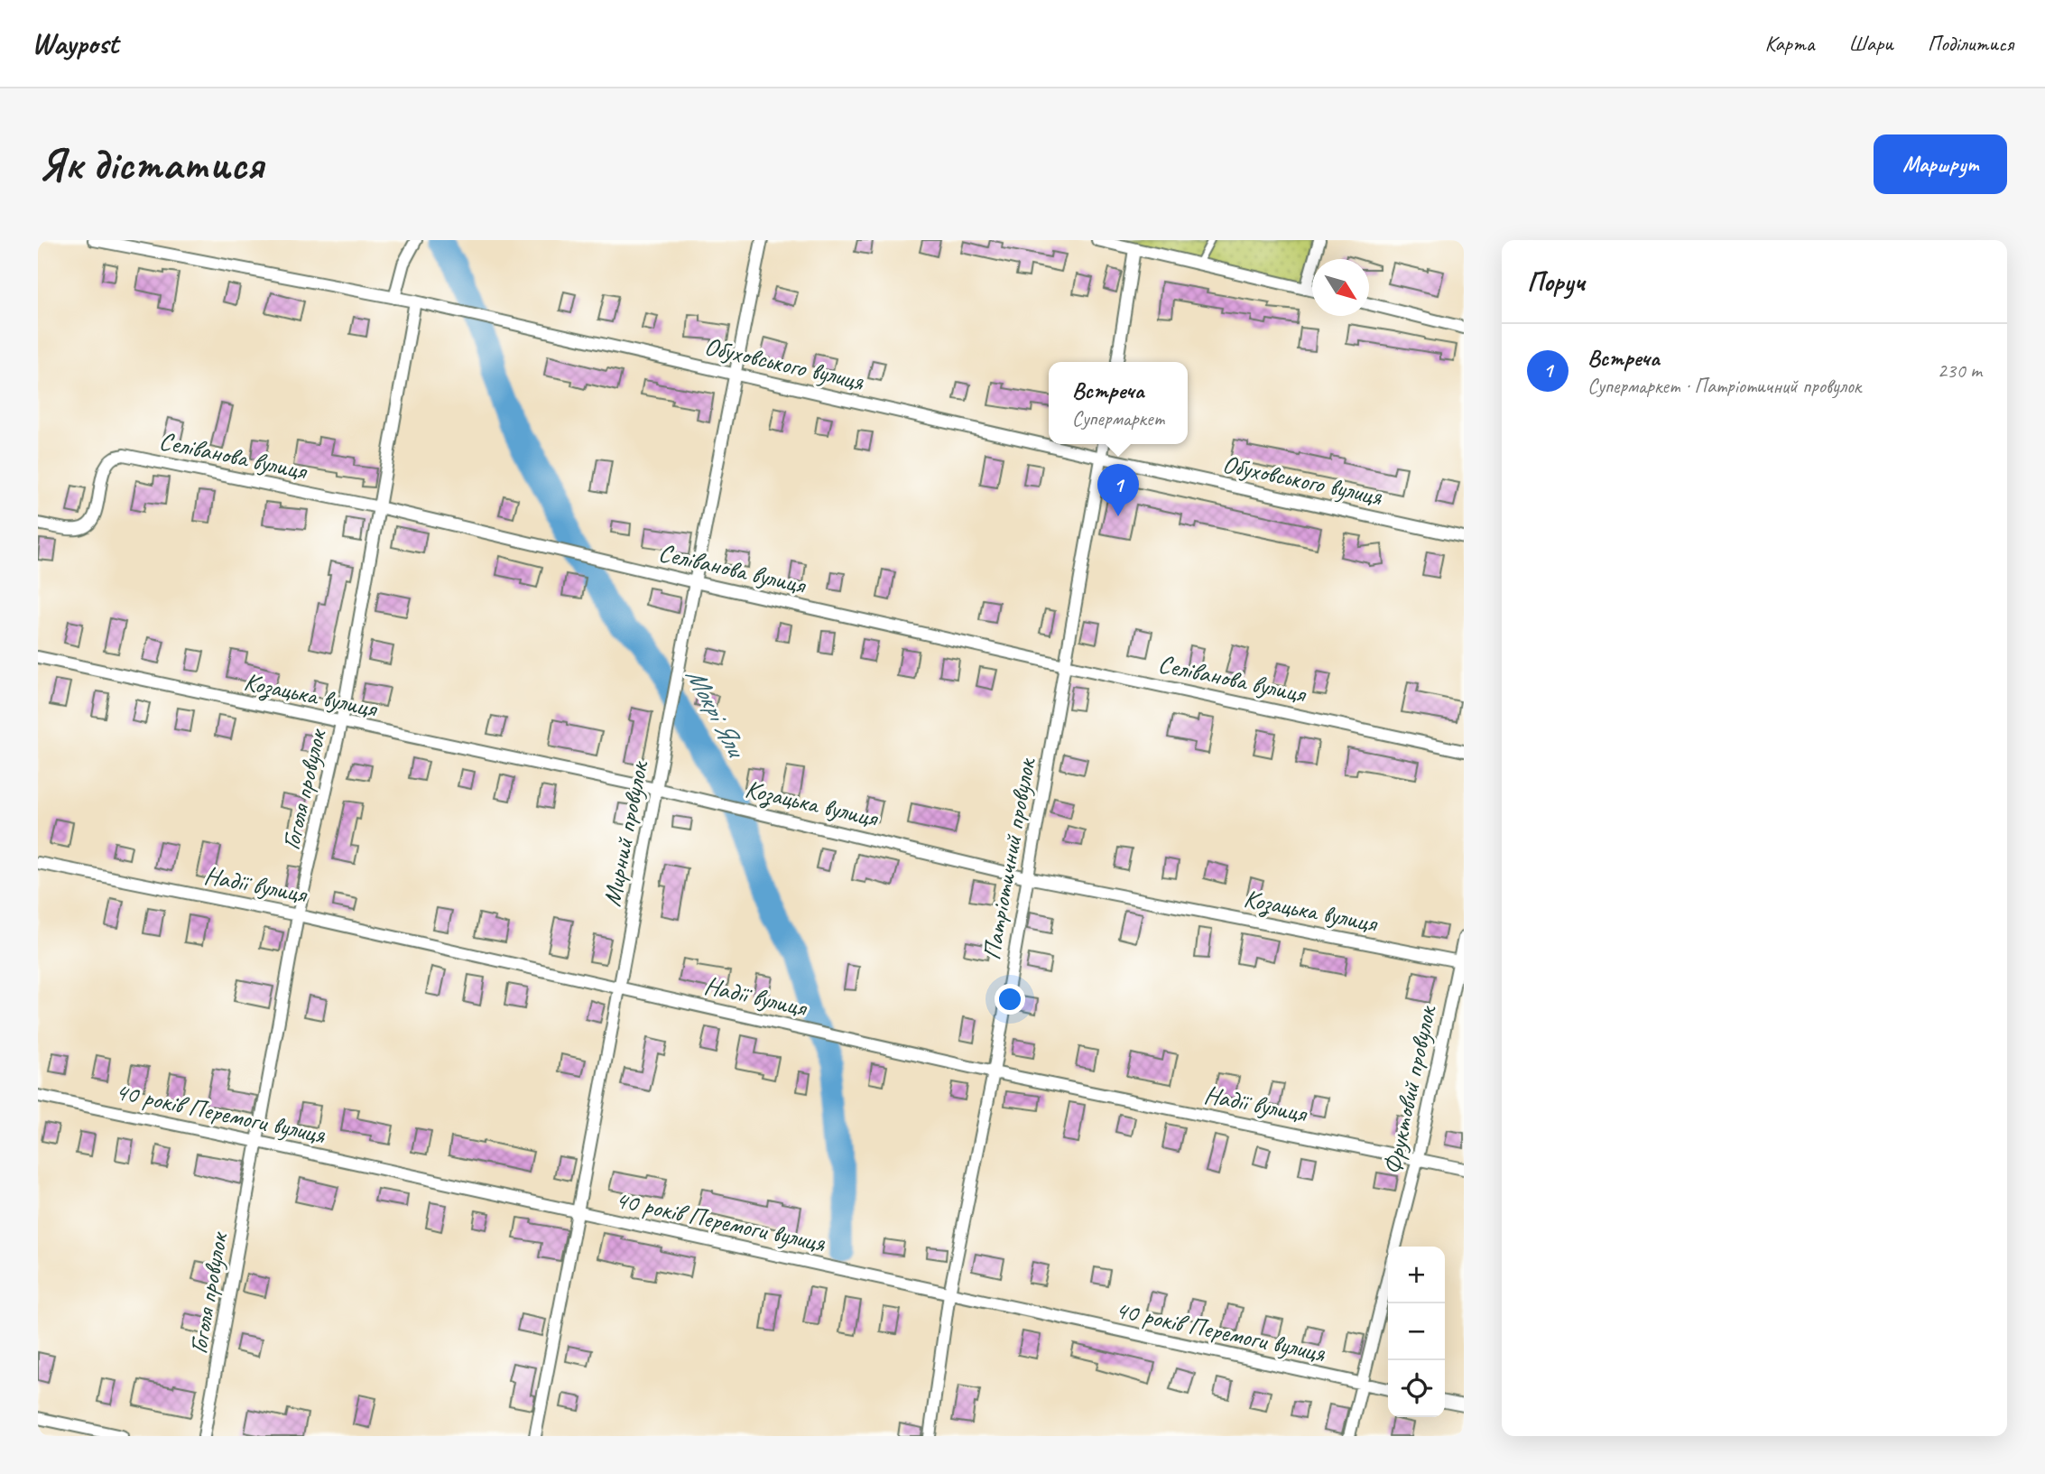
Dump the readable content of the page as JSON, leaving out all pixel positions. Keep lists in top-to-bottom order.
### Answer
{
  "streets": {
    "street": [
      "Обуховського вулиця",
      "Селіванова вулиця",
      "Козацька вулиця",
      "Гоголя провулок",
      "Мирний провулок",
      "Патріотичний провулок",
      "Надії вулиця",
      "Фруктовий провулок",
      "40 років Перемоги вулиця"
    ]
  },
  "crossings": [
    ["Обуховського вулиця", "Гоголя провулок"],
    ["Обуховського вулиця", "Мирний провулок"],
    ["Обуховського вулиця", "Патріотичний провулок"],
    ["Селіванова вулиця", "Гоголя провулок"],
    ["Селіванова вулиця", "Мирний провулок"],
    ["Селіванова вулиця", "Патріотичний провулок"],
    ["Козацька вулиця", "Гоголя провулок"],
    ["Козацька вулиця", "Мирний провулок"],
    ["Козацька вулиця", "Патріотичний провулок"],
    ["Козацька вулиця", "Фруктовий провулок"],
    ["Гоголя провулок", "Надії вулиця"],
    ["Гоголя провулок", "40 років Перемоги вулиця"],
    ["Мирний провулок", "Надії вулиця"],
    ["Мирний провулок", "40 років Перемоги вулиця"],
    ["Патріотичний провулок", "Надії вулиця"],
    ["Патріотичний провулок", "40 років Перемоги вулиця"],
    ["Надії вулиця", "Фруктовий провулок"]
  ],
  "water": ["Мокрі Яли"],
  "north": "bottom right",
  "page": {
    "header": "Waypost",
    "nav": ["Карта", "Шари", "Поділитися"],
    "buttons": "Маршрут",
    "title": "Як дістатися",
    "heading": "Поруч",
    "list": [
      {
        "mark": "1",
        "name": "Встреча",
        "note": "Супермаркет · Патріотичний провулок",
        "value": "230 m"
      }
    ],
    "popup": ["Встреча", "Супермаркет"],
    "pins": "1",
    "map_buttons": ["+", "−"]
  }
}
